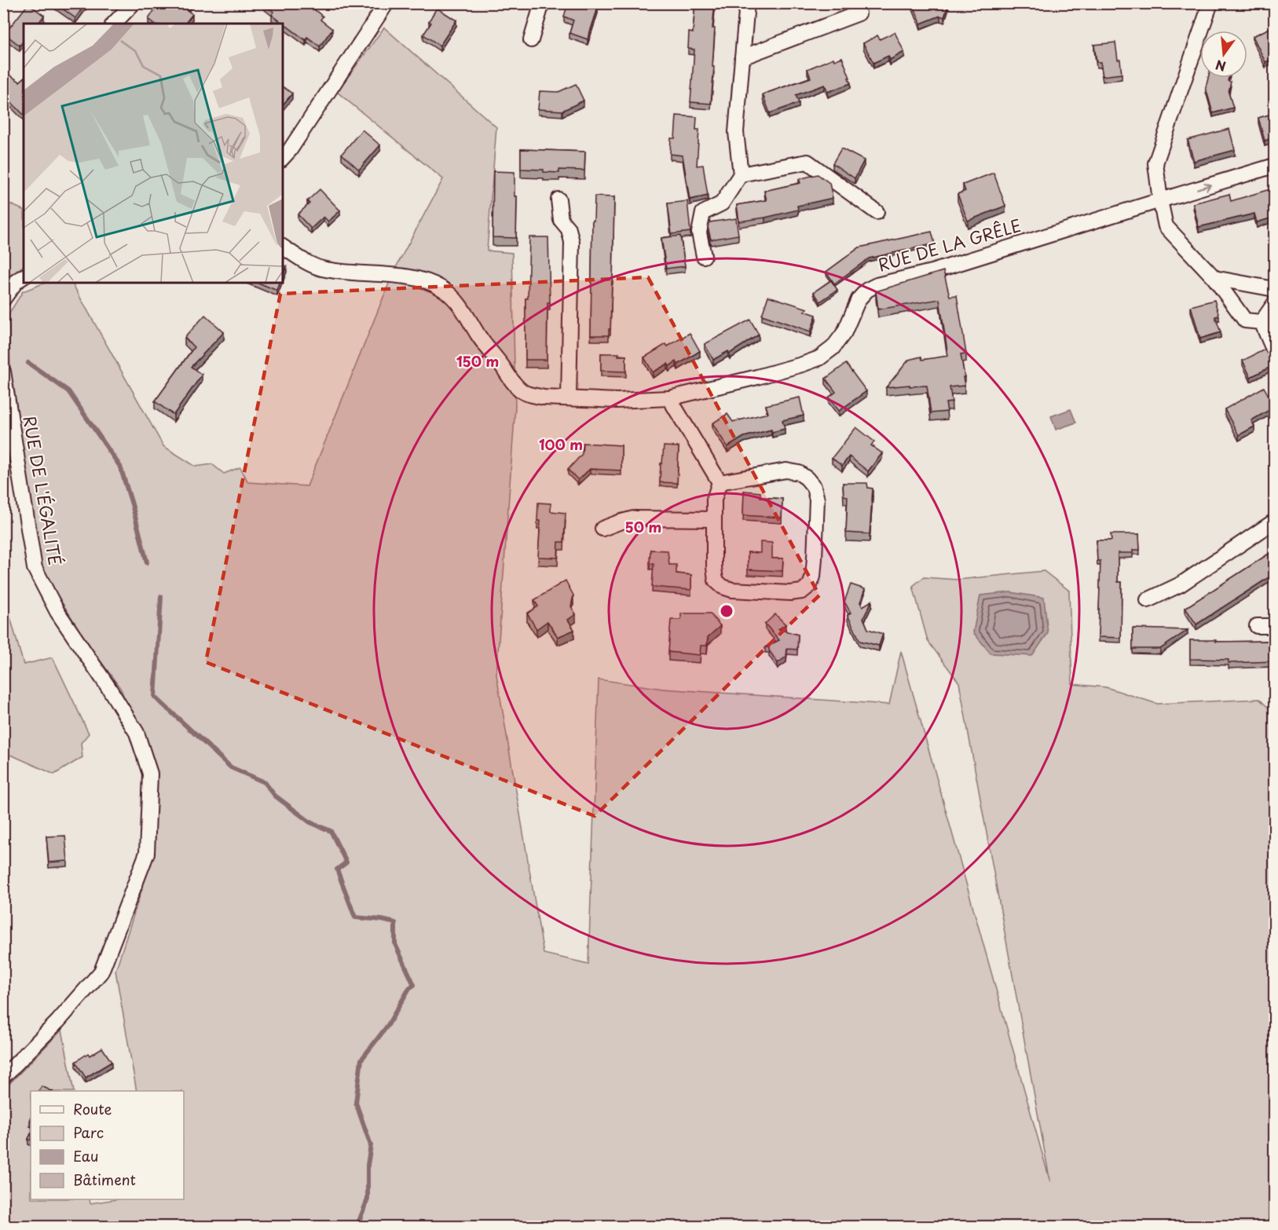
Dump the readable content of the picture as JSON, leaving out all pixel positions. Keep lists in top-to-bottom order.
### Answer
{
  "streets": {
    "street": ["RUE DE LA GRÊLE", "RUE DE L'ÉGALITÉ"]
  },
  "legend": [
    "Route",
    "Parc",
    "Eau",
    "Bâtiment"
  ],
  "north": "bottom",
  "rings": ["150 m", "100 m", "50 m"]
}
